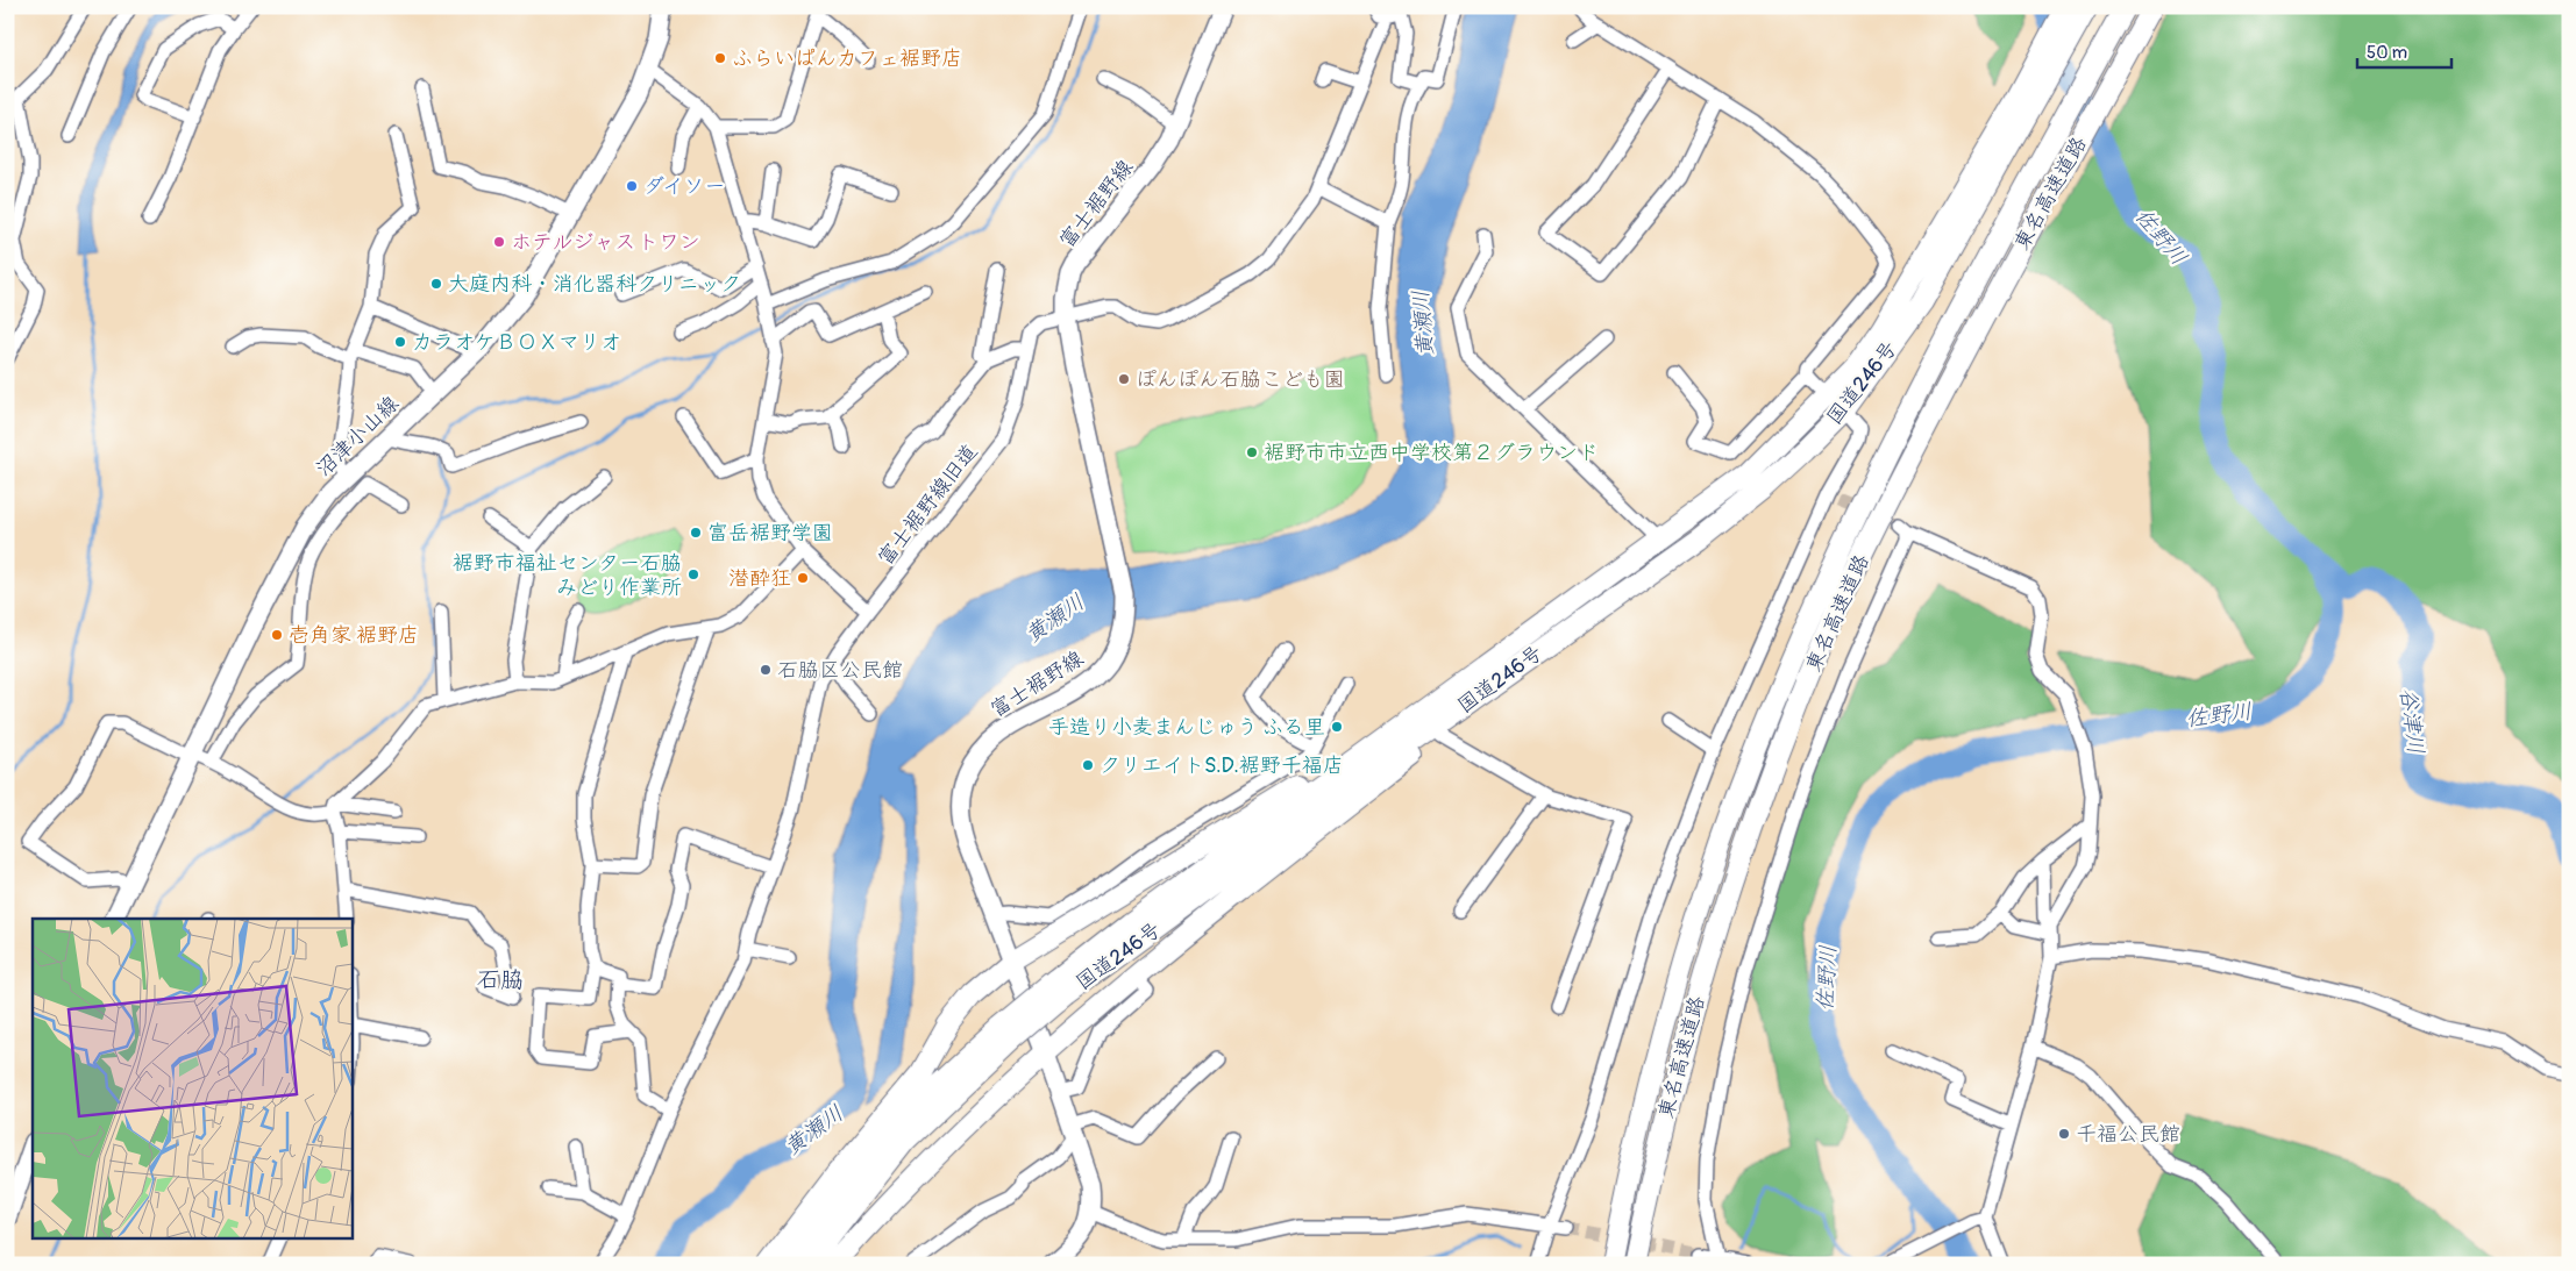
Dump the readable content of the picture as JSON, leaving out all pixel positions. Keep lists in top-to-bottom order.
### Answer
{
  "streets": {
    "highway": ["東名高速道路", "国道246号"],
    "main road": ["富士裾野線", "沼津小山線"],
    "street": ["富士裾野線旧道"]
  },
  "crossings": [
    ["富士裾野線", "富士裾野線旧道"]
  ],
  "districts": ["石脇"],
  "water": ["佐野川", "黄瀬川", "谷津川"],
  "places": [
    "ふらいぱんカフェ裾野店",
    "ダイソー",
    "ホテルジャストワン",
    "大庭内科・消化器科クリニック",
    "カラオケＢＯＸマリオ",
    "ぽんぽん石脇こども園",
    "裾野市市立西中学校第２グラウンド",
    "富岳裾野学園",
    "裾野市福祉センター石脇 みどり作業所",
    "潜酔狂",
    "壱角家 裾野店",
    "石脇区公民館",
    "手造り小麦まんじゅう ふる里",
    "クリエイトS.D.裾野千福店",
    "千福公民館"
  ],
  "scale_bar": "50 m"
}
